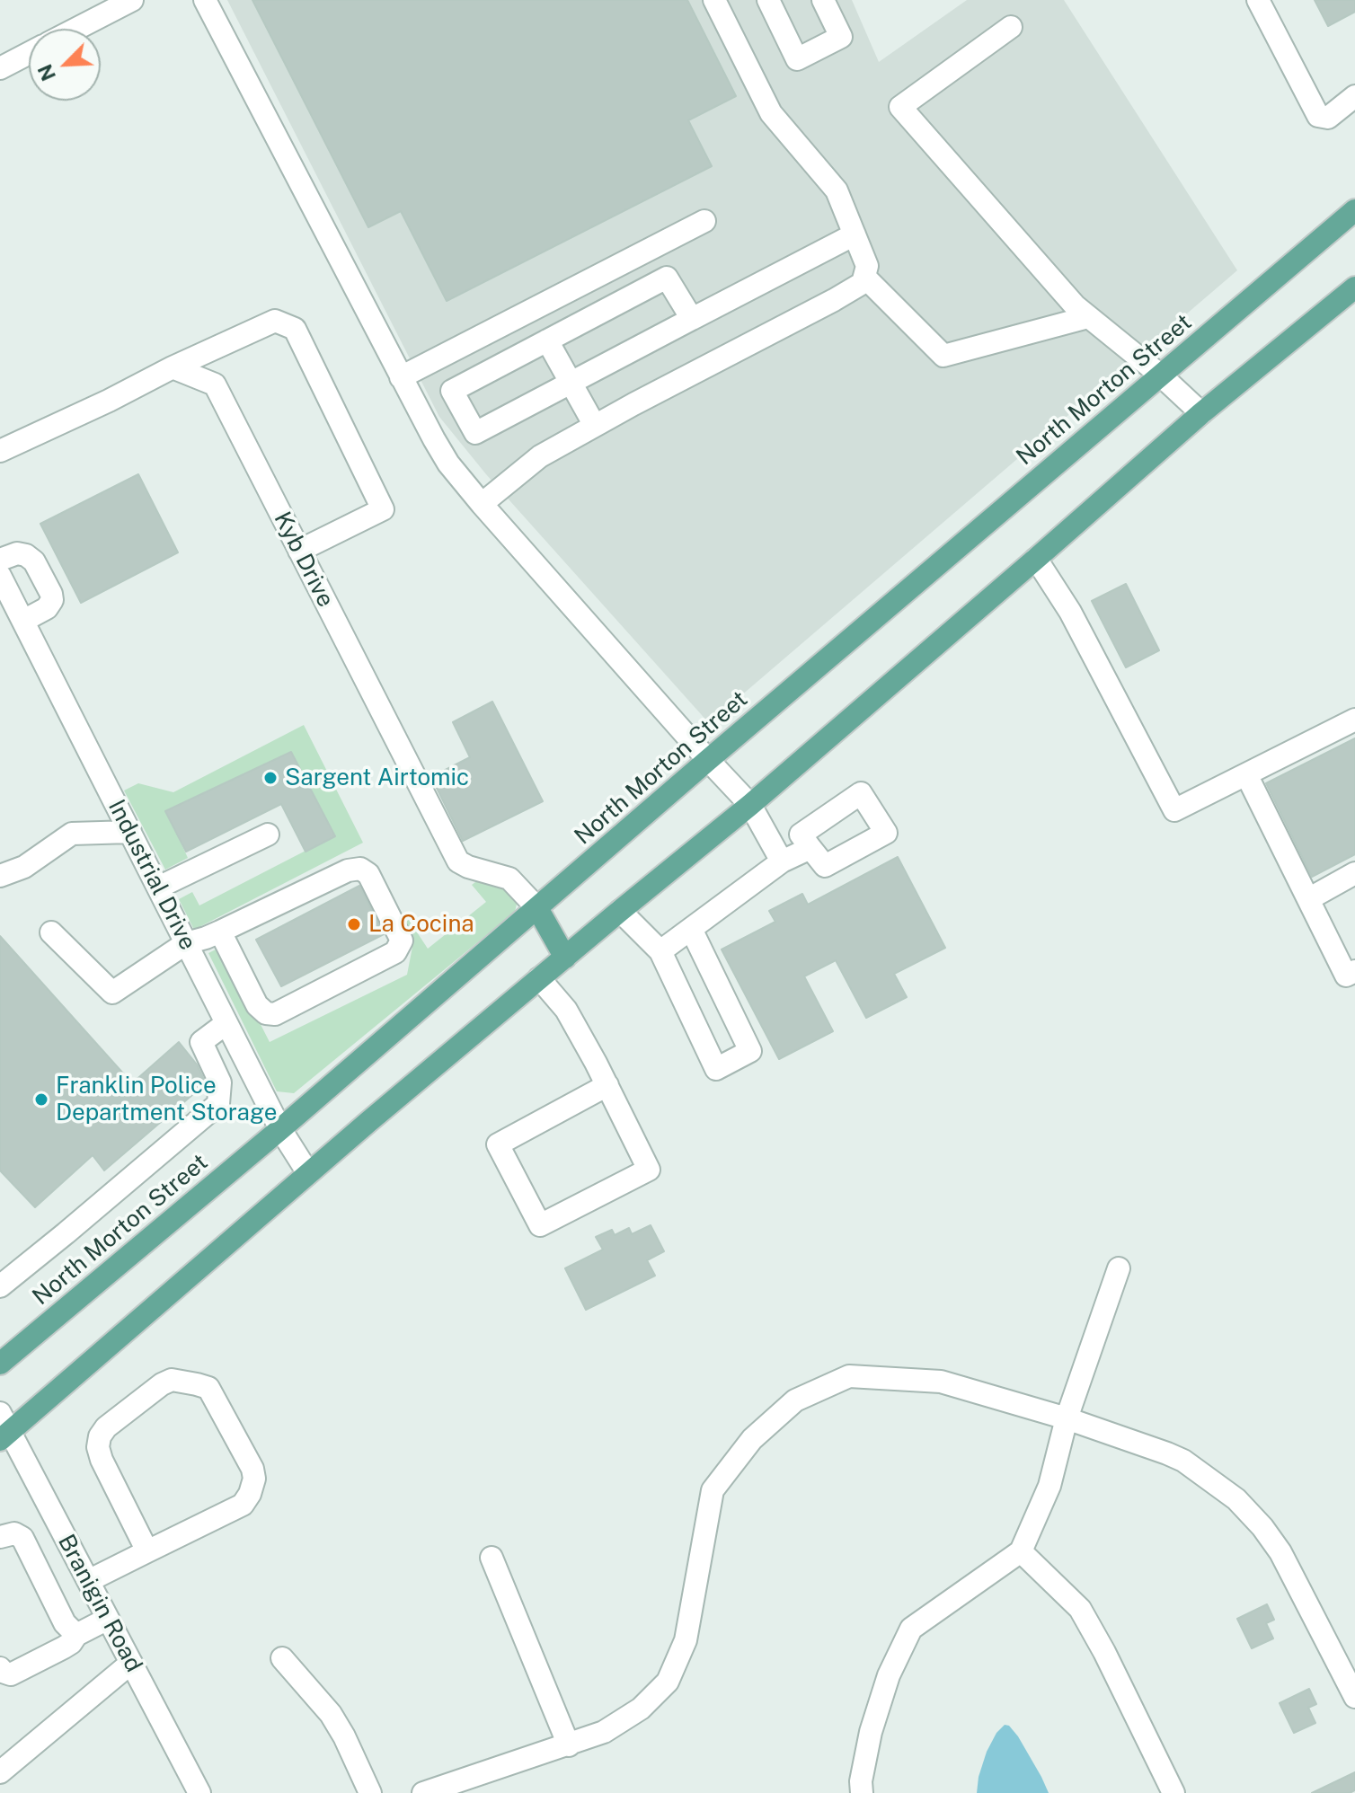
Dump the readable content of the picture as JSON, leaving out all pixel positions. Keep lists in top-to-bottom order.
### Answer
{
  "streets": {
    "main road": ["North Morton Street"],
    "street": ["Kyb Drive", "Industrial Drive", "Branigin Road"]
  },
  "crossings": [
    ["North Morton Street", "Kyb Drive"],
    ["North Morton Street", "Industrial Drive"]
  ],
  "places": ["Sargent Airtomic", "La Cocina", "Franklin Police Department Storage"],
  "north": "bottom left"
}
